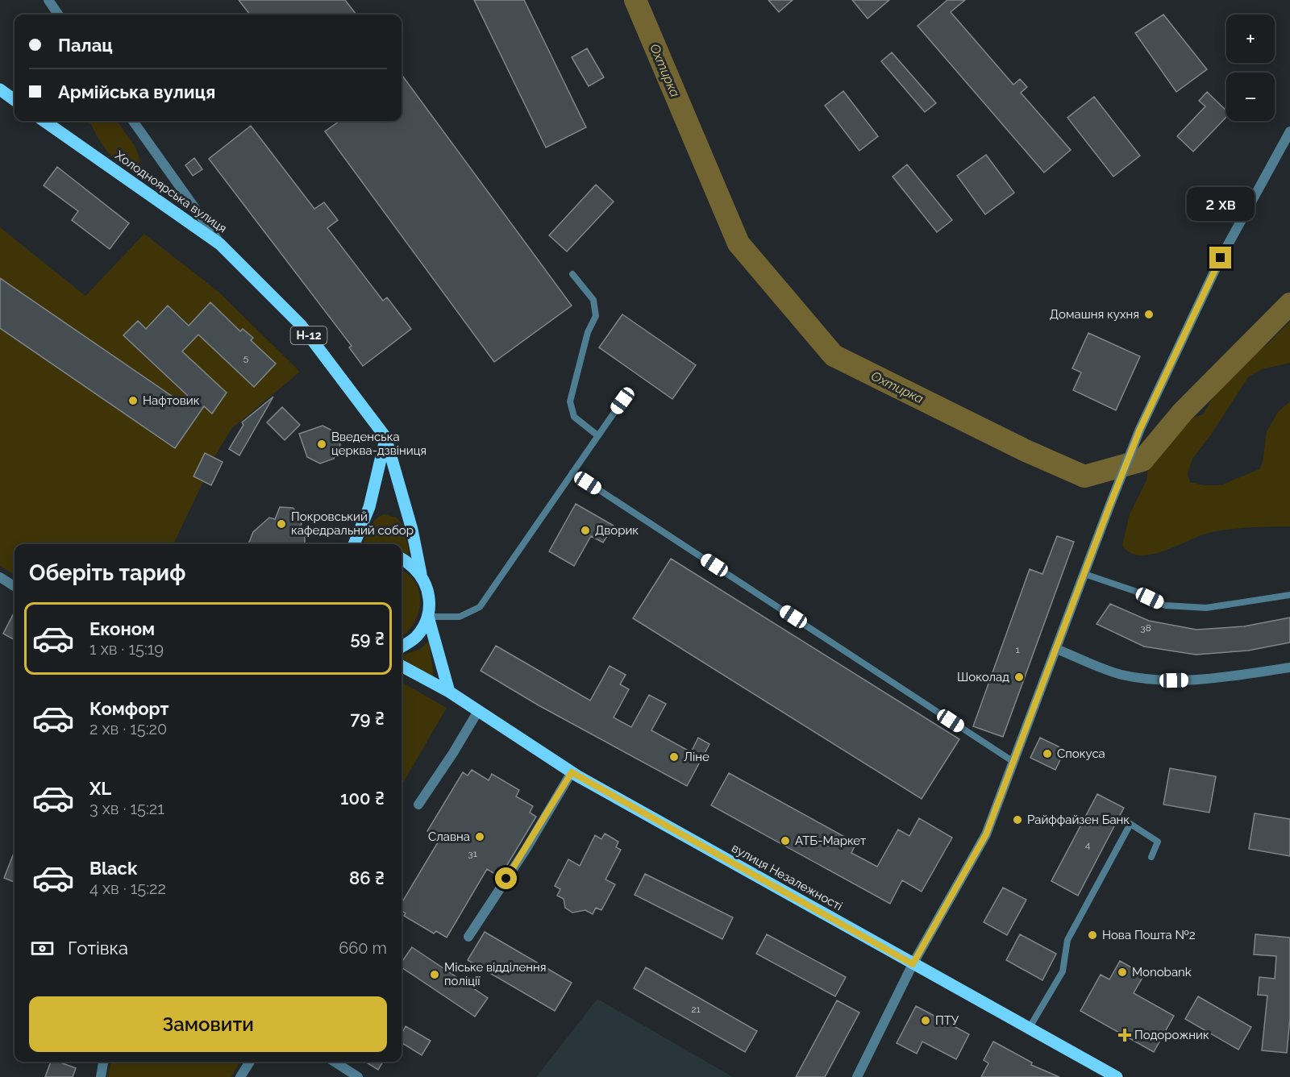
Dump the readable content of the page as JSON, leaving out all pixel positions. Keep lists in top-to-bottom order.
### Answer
{
  "streets": {
    "main road": ["Холодноярська вулиця", "Н-12", "вулиця Незалежності"]
  },
  "crossings": [
    ["Холодноярська вулиця", "Н-12"],
    ["Н-12", "вулиця Незалежності"]
  ],
  "water": ["Охтирка"],
  "places": {
    "other": [
      "Домашня кухня",
      "Нафтовик",
      "Введенська церква-дзвіниця",
      "Покровський кафедральний собор",
      "Дворик",
      "Шоколад",
      "Спокуса",
      "Ліне",
      "Райффайзен Банк",
      "Славна",
      "АТБ-Маркет",
      "Нова Пошта №2",
      "Monobank",
      "Міське відділення поліції",
      "ПТУ"
    ],
    "health": ["Подорожник"]
  },
  "house_numbers": [
    "5",
    "38",
    "1",
    "4",
    "31",
    "21"
  ],
  "page": {
    "map_buttons": ["+", "−"],
    "banner": ["Палац", "Армійська вулиця"],
    "bubble": "2 хв",
    "heading": "Оберіть тариф",
    "list": [
      {
        "name": "Економ",
        "note": "1 хв · 15:19",
        "value": "59 ₴"
      },
      {
        "name": "Комфорт",
        "note": "2 хв · 15:20",
        "value": "79 ₴"
      },
      {
        "name": "XL",
        "note": "3 хв · 15:21",
        "value": "100 ₴"
      },
      {
        "name": "Black",
        "note": "4 хв · 15:22",
        "value": "86 ₴"
      }
    ],
    "pay": ["Готівка", "660 m"],
    "buttons": "Замовити"
  }
}
